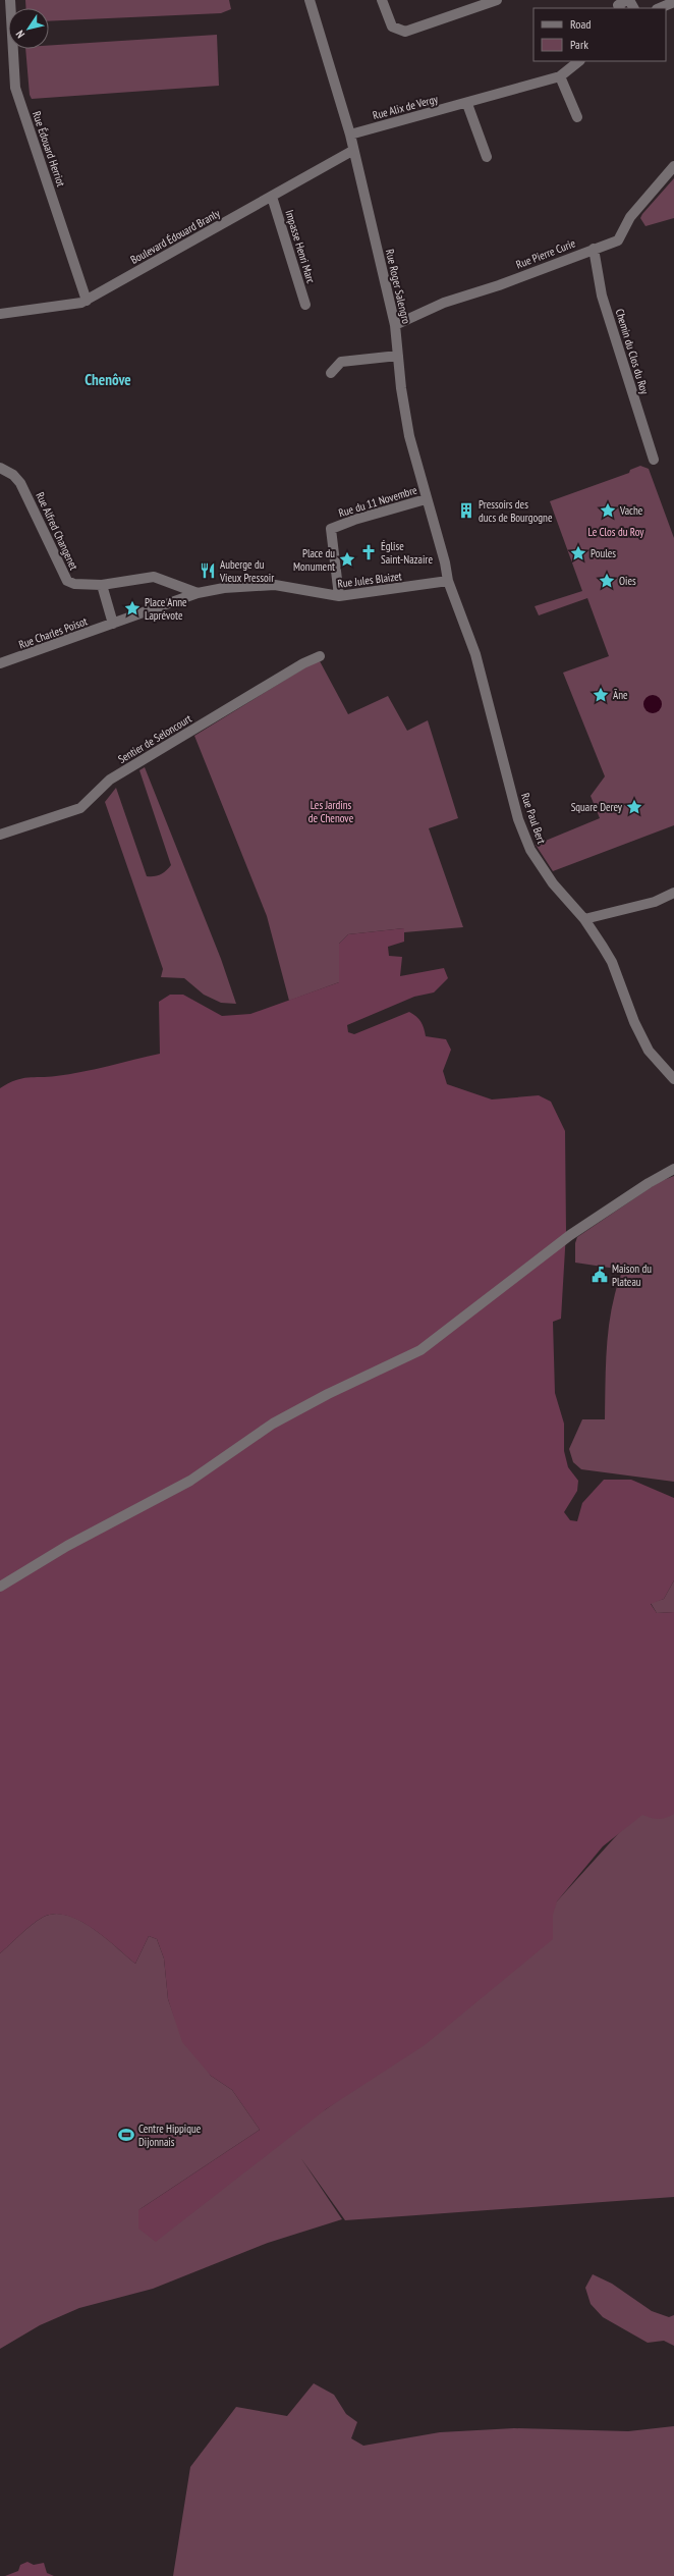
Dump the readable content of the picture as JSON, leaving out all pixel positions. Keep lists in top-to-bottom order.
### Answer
{
  "streets": {
    "street": [
      "Rue Alix de Vergy",
      "Rue Édouard Herriot",
      "Boulevard Édouard Branly",
      "Impasse Henri Marc",
      "Rue Pierre Curie",
      "Rue Roger Salengro",
      "Chemin du Clos du Roy",
      "Rue du 11 Novembre",
      "Rue Alfred Changenet",
      "Rue Jules Blaizet",
      "Rue Charles Poisot",
      "Sentier de Seloncourt",
      "Rue Paul Bert"
    ]
  },
  "crossings": [
    ["Rue Alix de Vergy", "Rue Roger Salengro"],
    ["Rue Édouard Herriot", "Boulevard Édouard Branly"],
    ["Boulevard Édouard Branly", "Impasse Henri Marc"],
    ["Boulevard Édouard Branly", "Rue Roger Salengro"],
    ["Rue Pierre Curie", "Rue Roger Salengro"],
    ["Rue Pierre Curie", "Chemin du Clos du Roy"],
    ["Rue Roger Salengro", "Rue du 11 Novembre"],
    ["Rue Roger Salengro", "Rue Jules Blaizet"],
    ["Rue Roger Salengro", "Rue Paul Bert"],
    ["Rue du 11 Novembre", "Rue Jules Blaizet"],
    ["Rue Jules Blaizet", "Rue Paul Bert"]
  ],
  "districts": ["Chenôve"],
  "parks": ["Le Clos du Roy", "Les Jardins de Chenove"],
  "places": {
    "building": ["Pressoirs des ducs de Bourgogne"],
    "place": [
      "Vache",
      "Poules",
      "Place du Monument",
      "Oies",
      "Place Anne Laprévote",
      "Âne",
      "Square Derey"
    ],
    "church": ["Église Saint-Nazaire"],
    "restaurant": ["Auberge du Vieux Pressoir"],
    "public building": ["Maison du Plateau"],
    "sports": ["Centre Hippique Dijonnais"]
  },
  "legend": ["Road", "Park"],
  "north": "bottom left"
}
